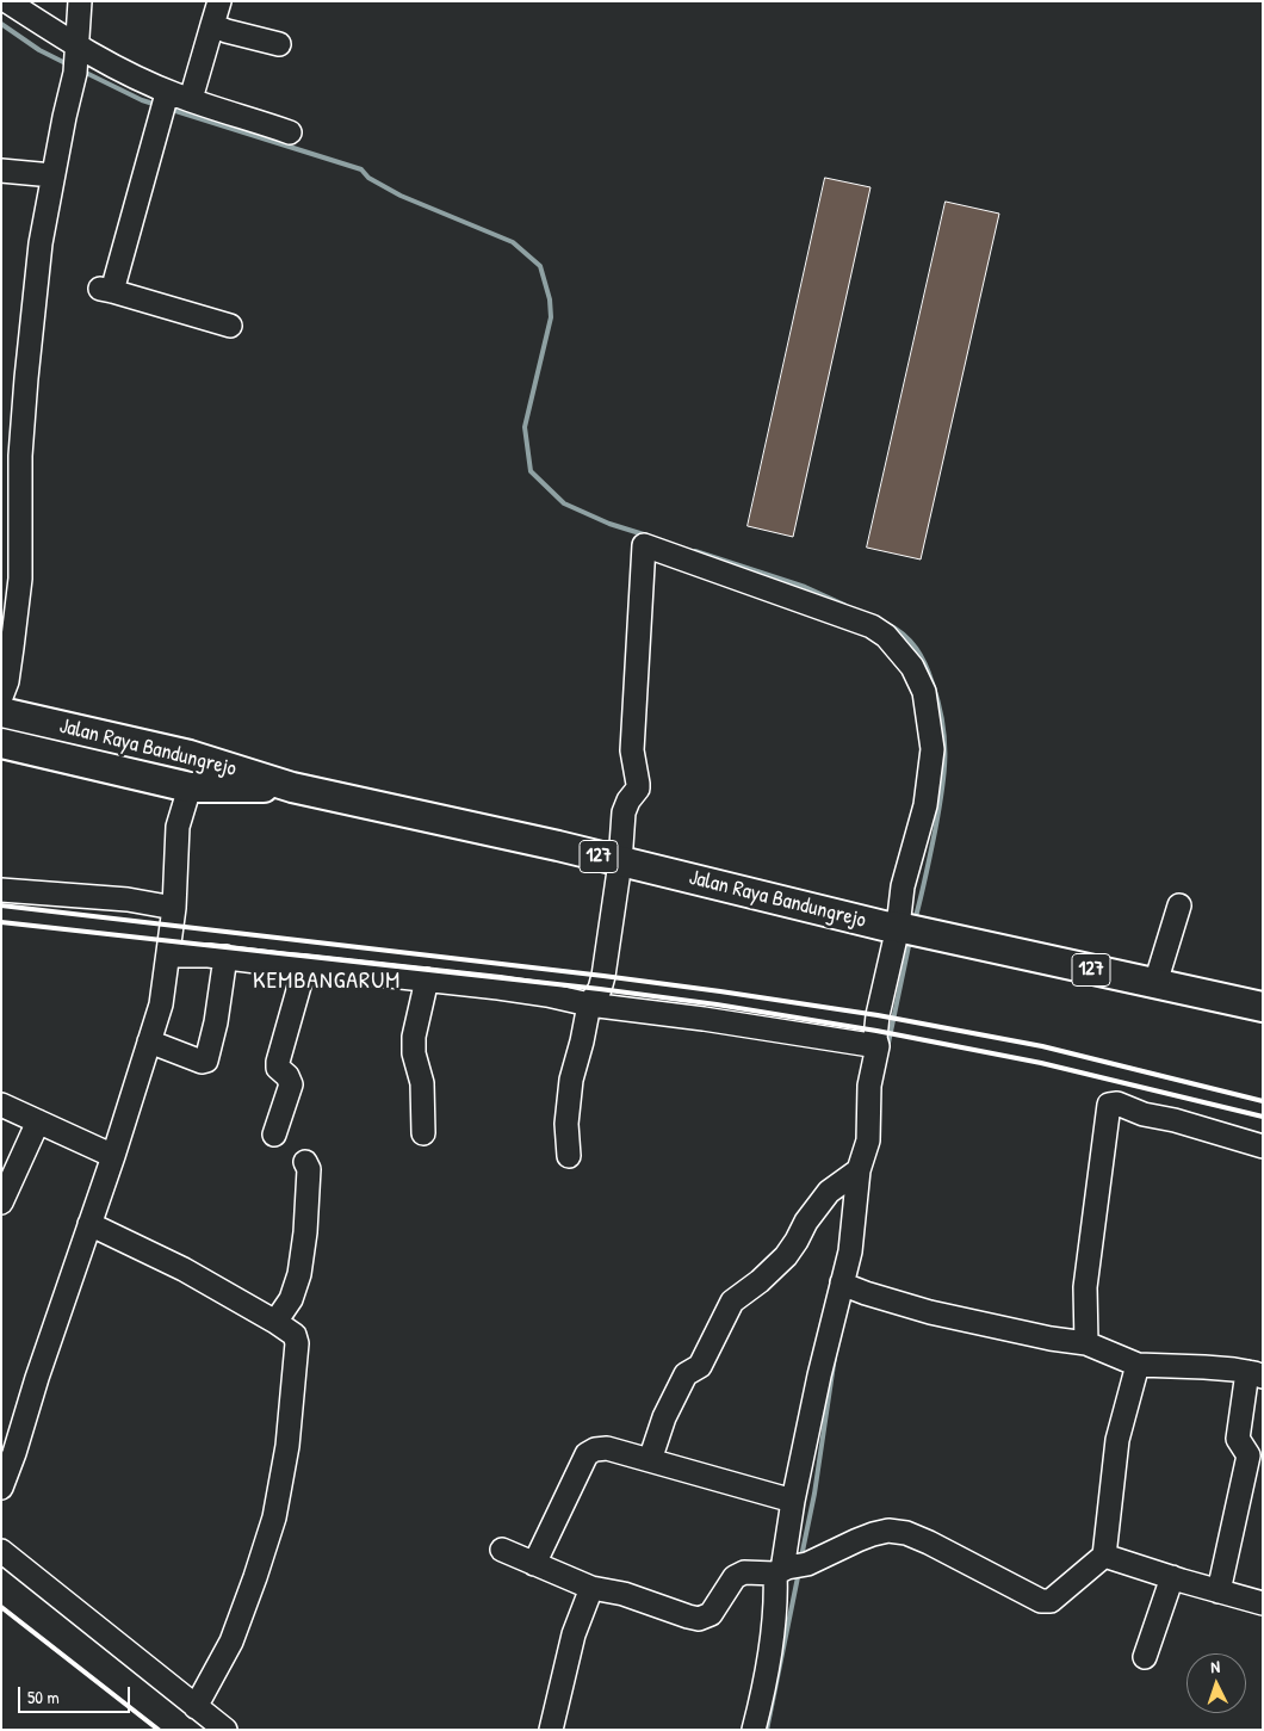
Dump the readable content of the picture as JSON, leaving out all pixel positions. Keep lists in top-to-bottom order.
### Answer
{
  "streets": {
    "main road": ["Jalan Raya Bandungrejo", "127"]
  },
  "districts": ["KEMBANGARUM"],
  "scale_bar": "50 m",
  "north": "top"
}
